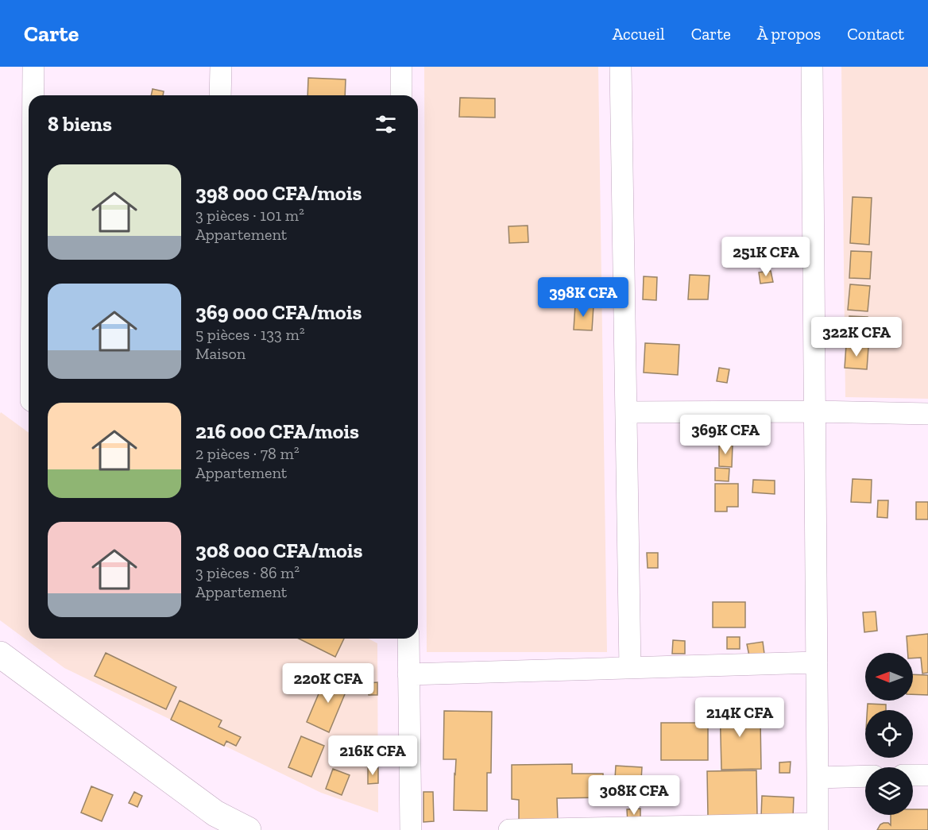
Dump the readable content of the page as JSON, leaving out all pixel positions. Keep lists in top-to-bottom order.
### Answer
{
  "north": "left",
  "page": {
    "header": "Carte",
    "nav": [
      "Accueil",
      "Carte",
      "À propos",
      "Contact"
    ],
    "heading": "8 biens",
    "list": [
      {
        "name": "398 000 CFA/mois",
        "note": "3 pièces · 101 m² · Appartement"
      },
      {
        "name": "369 000 CFA/mois",
        "note": "5 pièces · 133 m² · Maison"
      },
      {
        "name": "216 000 CFA/mois",
        "note": "2 pièces · 78 m² · Appartement"
      },
      {
        "name": "308 000 CFA/mois",
        "note": "3 pièces · 86 m² · Appartement"
      }
    ],
    "price": [
      "251K CFA",
      "398K CFA",
      "322K CFA",
      "369K CFA",
      "220K CFA",
      "214K CFA",
      "216K CFA",
      "308K CFA"
    ]
  }
}
